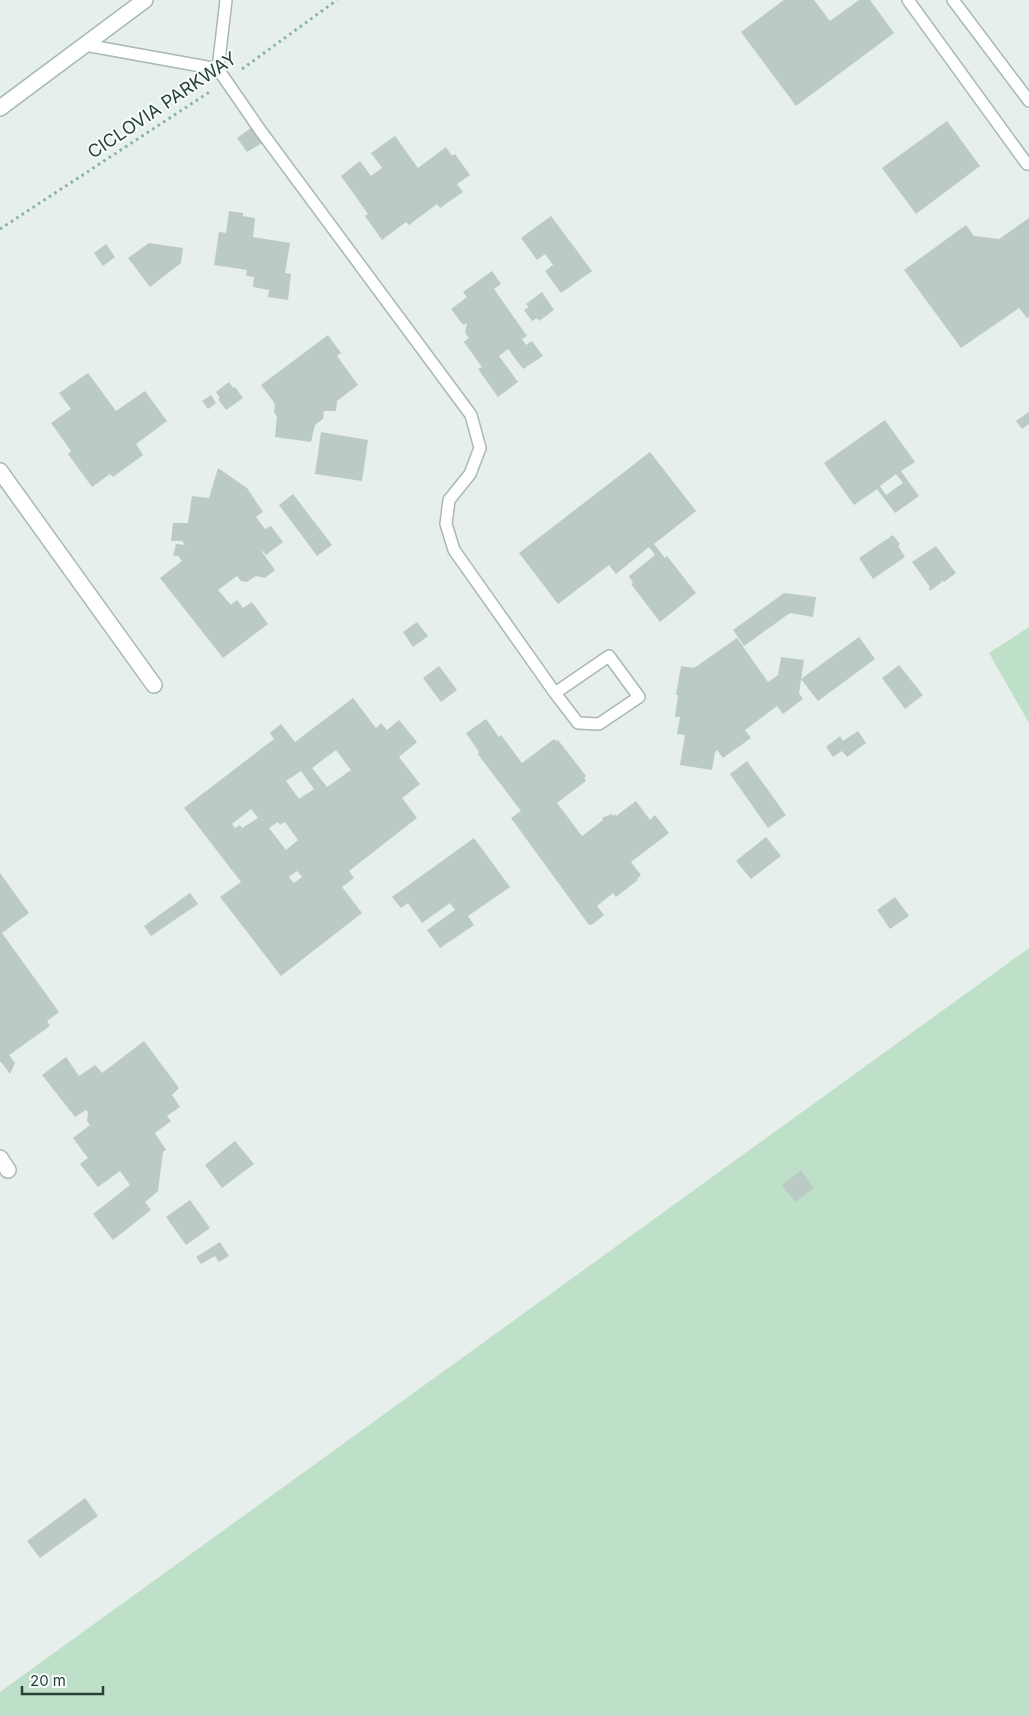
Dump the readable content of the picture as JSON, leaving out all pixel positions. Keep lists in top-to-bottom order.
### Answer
{
  "streets": {
    "path": ["CICLOVIA PARKWAY"]
  },
  "scale_bar": "20 m"
}
